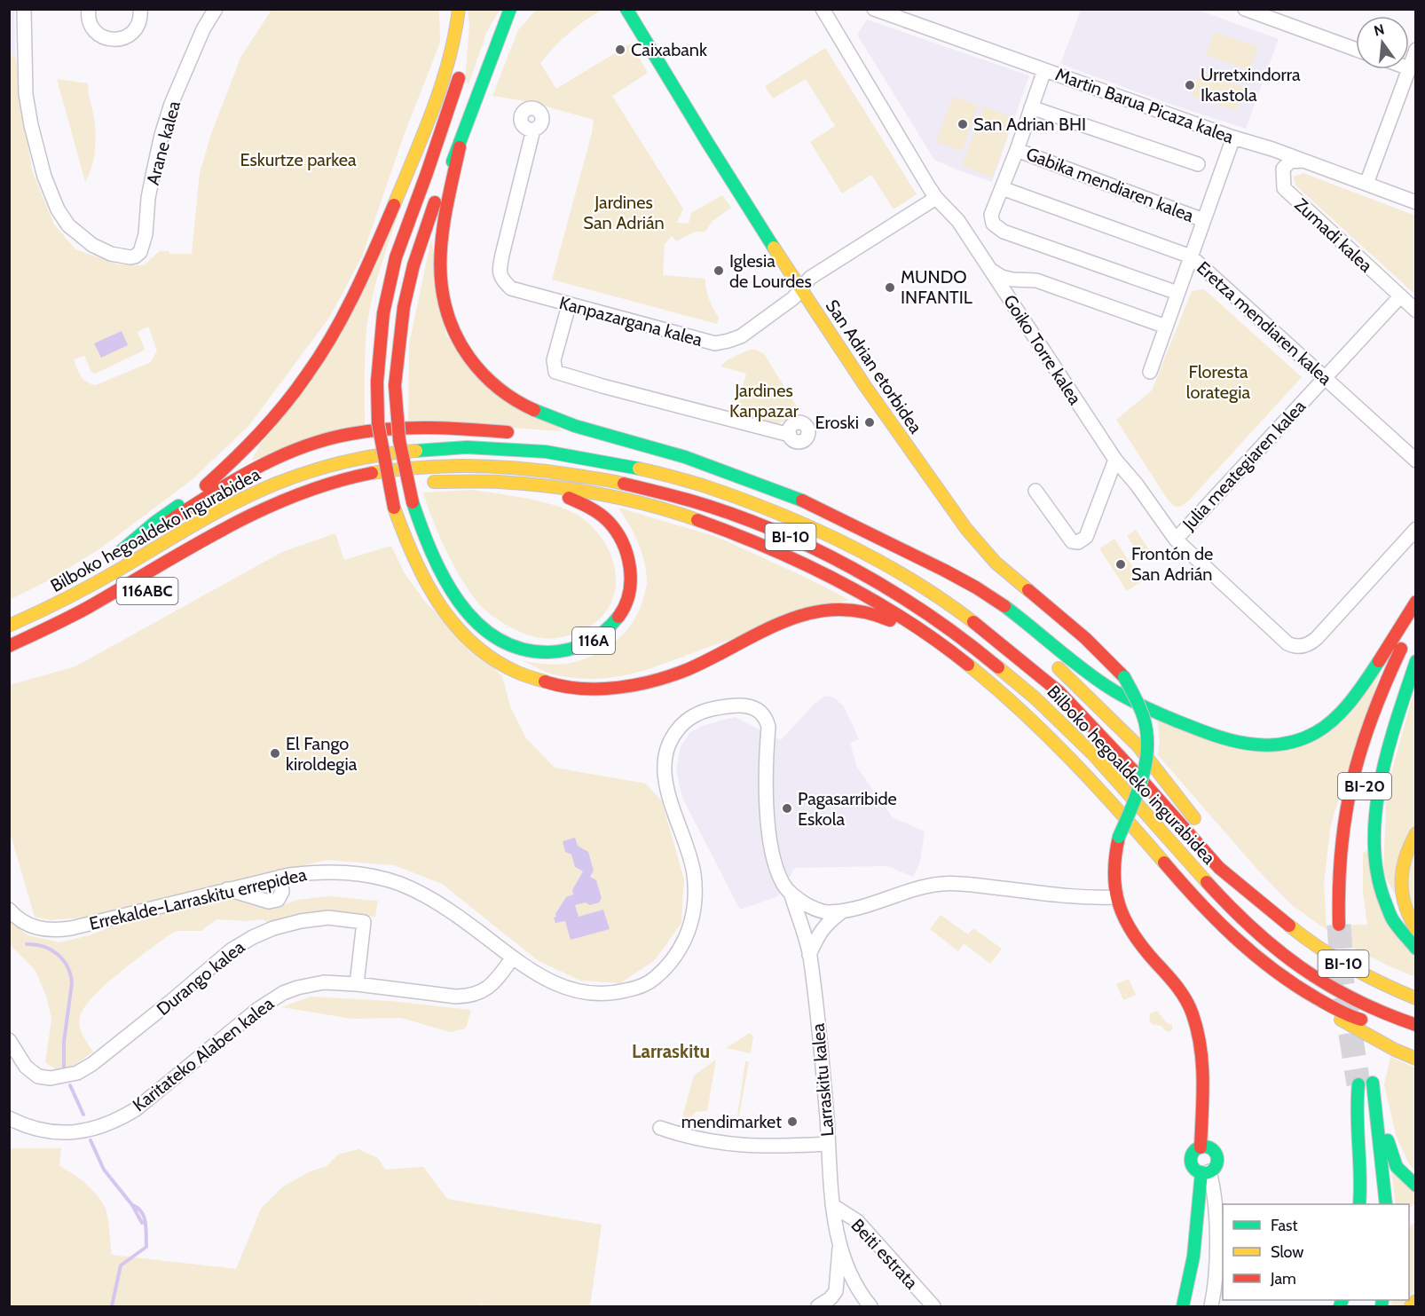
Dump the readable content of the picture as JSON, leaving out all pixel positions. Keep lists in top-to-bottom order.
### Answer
{
  "streets": {
    "main road": [
      "San Adrian etorbidea",
      "Bilboko hegoaldeko ingurabidea",
      "BI-10",
      "116A",
      "BI-20"
    ],
    "street": [
      "Martin Barua Picaza kalea",
      "Arane kalea",
      "Gabika mendiaren kalea",
      "Zumadi kalea",
      "Kanpazargana kalea",
      "Eretza mendiaren kalea",
      "Goiko Torre kalea",
      "Julia meategiaren kalea",
      "Errekalde-Larraskitu errepidea",
      "Durango kalea",
      "Karitateko Alaben kalea",
      "Larraskitu kalea",
      "Beiti estrata"
    ]
  },
  "crossings": [
    ["Martin Barua Picaza kalea", "Zumadi kalea"],
    ["Zumadi kalea", "Julia meategiaren kalea"],
    ["Kanpazargana kalea", "Goiko Torre kalea"],
    ["Kanpazargana kalea", "San Adrian etorbidea"],
    ["Eretza mendiaren kalea", "Julia meategiaren kalea"],
    ["Goiko Torre kalea", "Julia meategiaren kalea"],
    ["San Adrian etorbidea", "Errekalde-Larraskitu errepidea"],
    ["Bilboko hegoaldeko ingurabidea", "BI-10"],
    ["Errekalde-Larraskitu errepidea", "Karitateko Alaben kalea"],
    ["Errekalde-Larraskitu errepidea", "Larraskitu kalea"],
    ["Durango kalea", "Karitateko Alaben kalea"],
    ["Larraskitu kalea", "Beiti estrata"]
  ],
  "districts": ["Larraskitu"],
  "parks": [
    "Eskurtze parkea",
    "Jardines San Adrián",
    "Floresta lorategia",
    "Jardines Kanpazar"
  ],
  "places": [
    "Caixabank",
    "Urretxindorra Ikastola",
    "San Adrian BHI",
    "Iglesia de Lourdes",
    "MUNDO INFANTIL",
    "Eroski",
    "Frontón de San Adrián",
    "El Fango kiroldegia",
    "Pagasarribide Eskola",
    "mendimarket"
  ],
  "legend": ["Fast", "Slow", "Jam"],
  "north": "top"
}
